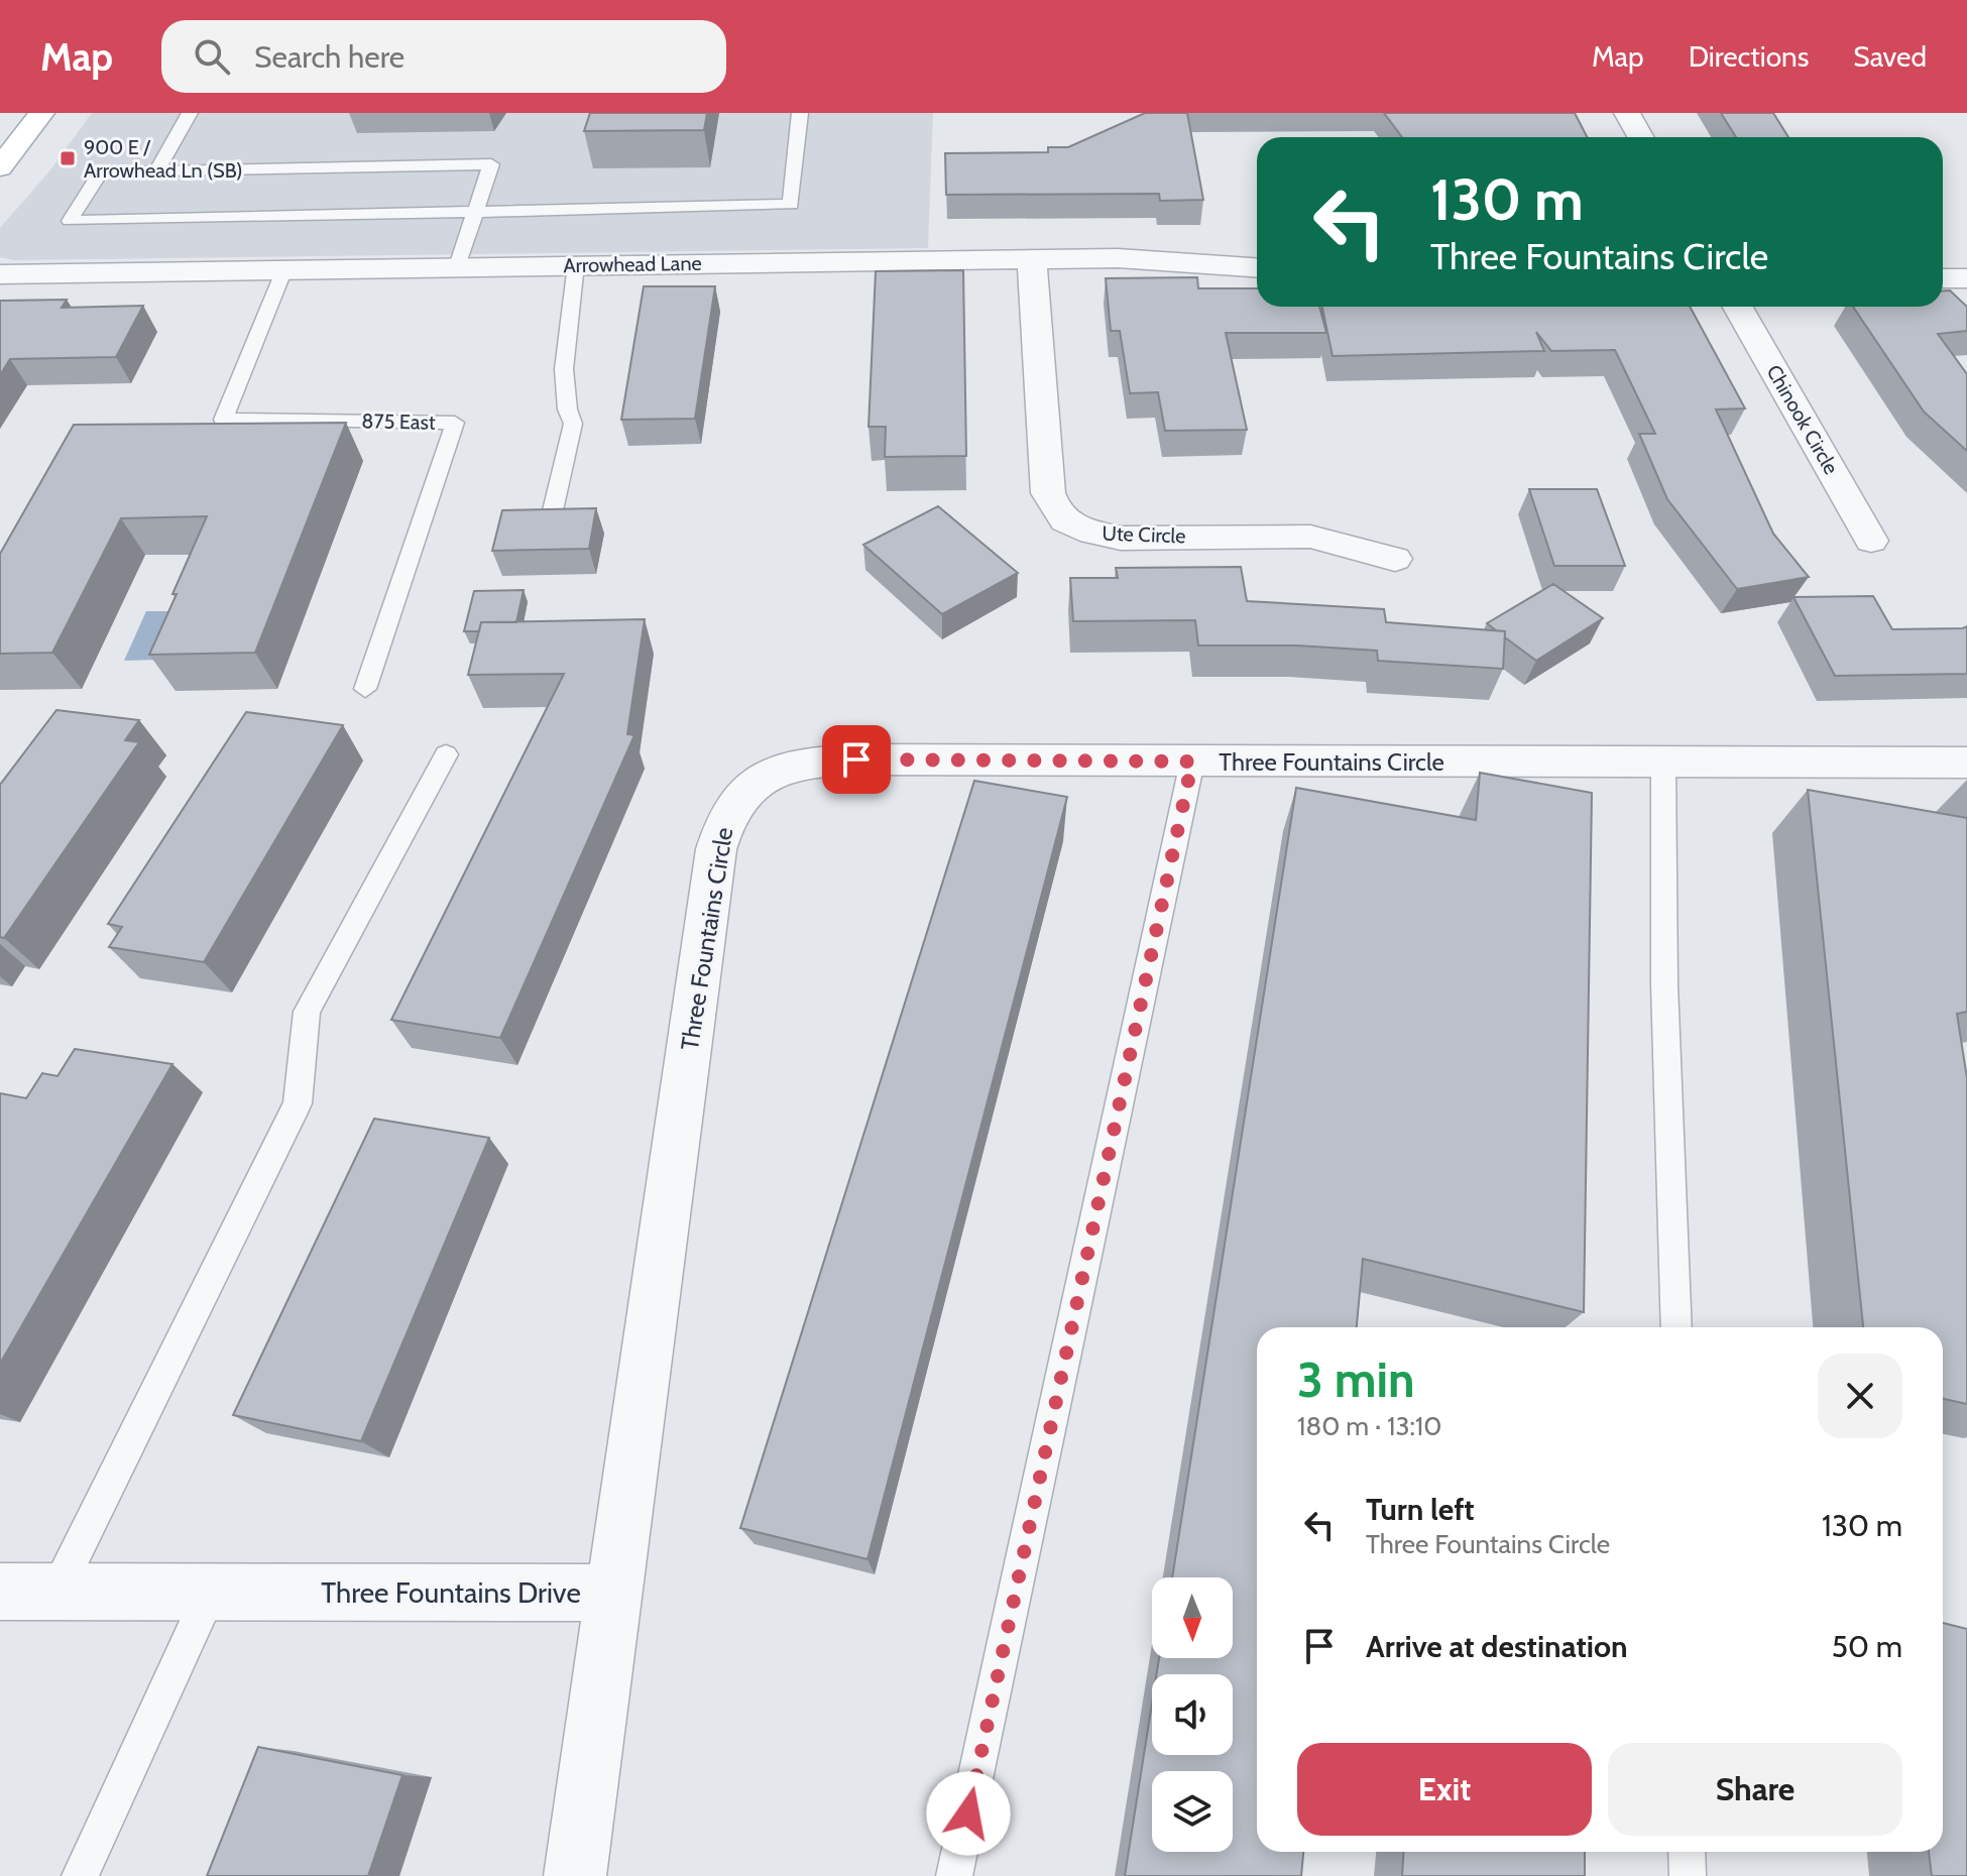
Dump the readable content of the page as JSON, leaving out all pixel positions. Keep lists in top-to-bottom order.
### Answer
{
  "streets": {
    "street": [
      "Arrowhead Lane",
      "Chinook Circle",
      "Ute Circle",
      "Three Fountains Circle",
      "Three Fountains Drive"
    ],
    "lane": ["875 East"]
  },
  "crossings": [
    ["Arrowhead Lane", "875 East"],
    ["Arrowhead Lane", "Ute Circle"],
    ["Three Fountains Circle", "Three Fountains Drive"]
  ],
  "places": {
    "transit": ["900 E / Arrowhead Ln (SB)"]
  },
  "north": "bottom",
  "page": {
    "header": "Map",
    "search": "Search here",
    "nav": ["Map", "Directions", "Saved"],
    "turn": ["130 m", "Three Fountains Circle"],
    "heading": ["3 min", "180 m · 13:10"],
    "list": [
      {
        "name": "Turn left",
        "note": "Three Fountains Circle",
        "value": "130 m"
      },
      {
        "name": "Arrive at destination",
        "value": "50 m"
      }
    ],
    "buttons": ["Exit", "Share"]
  }
}
